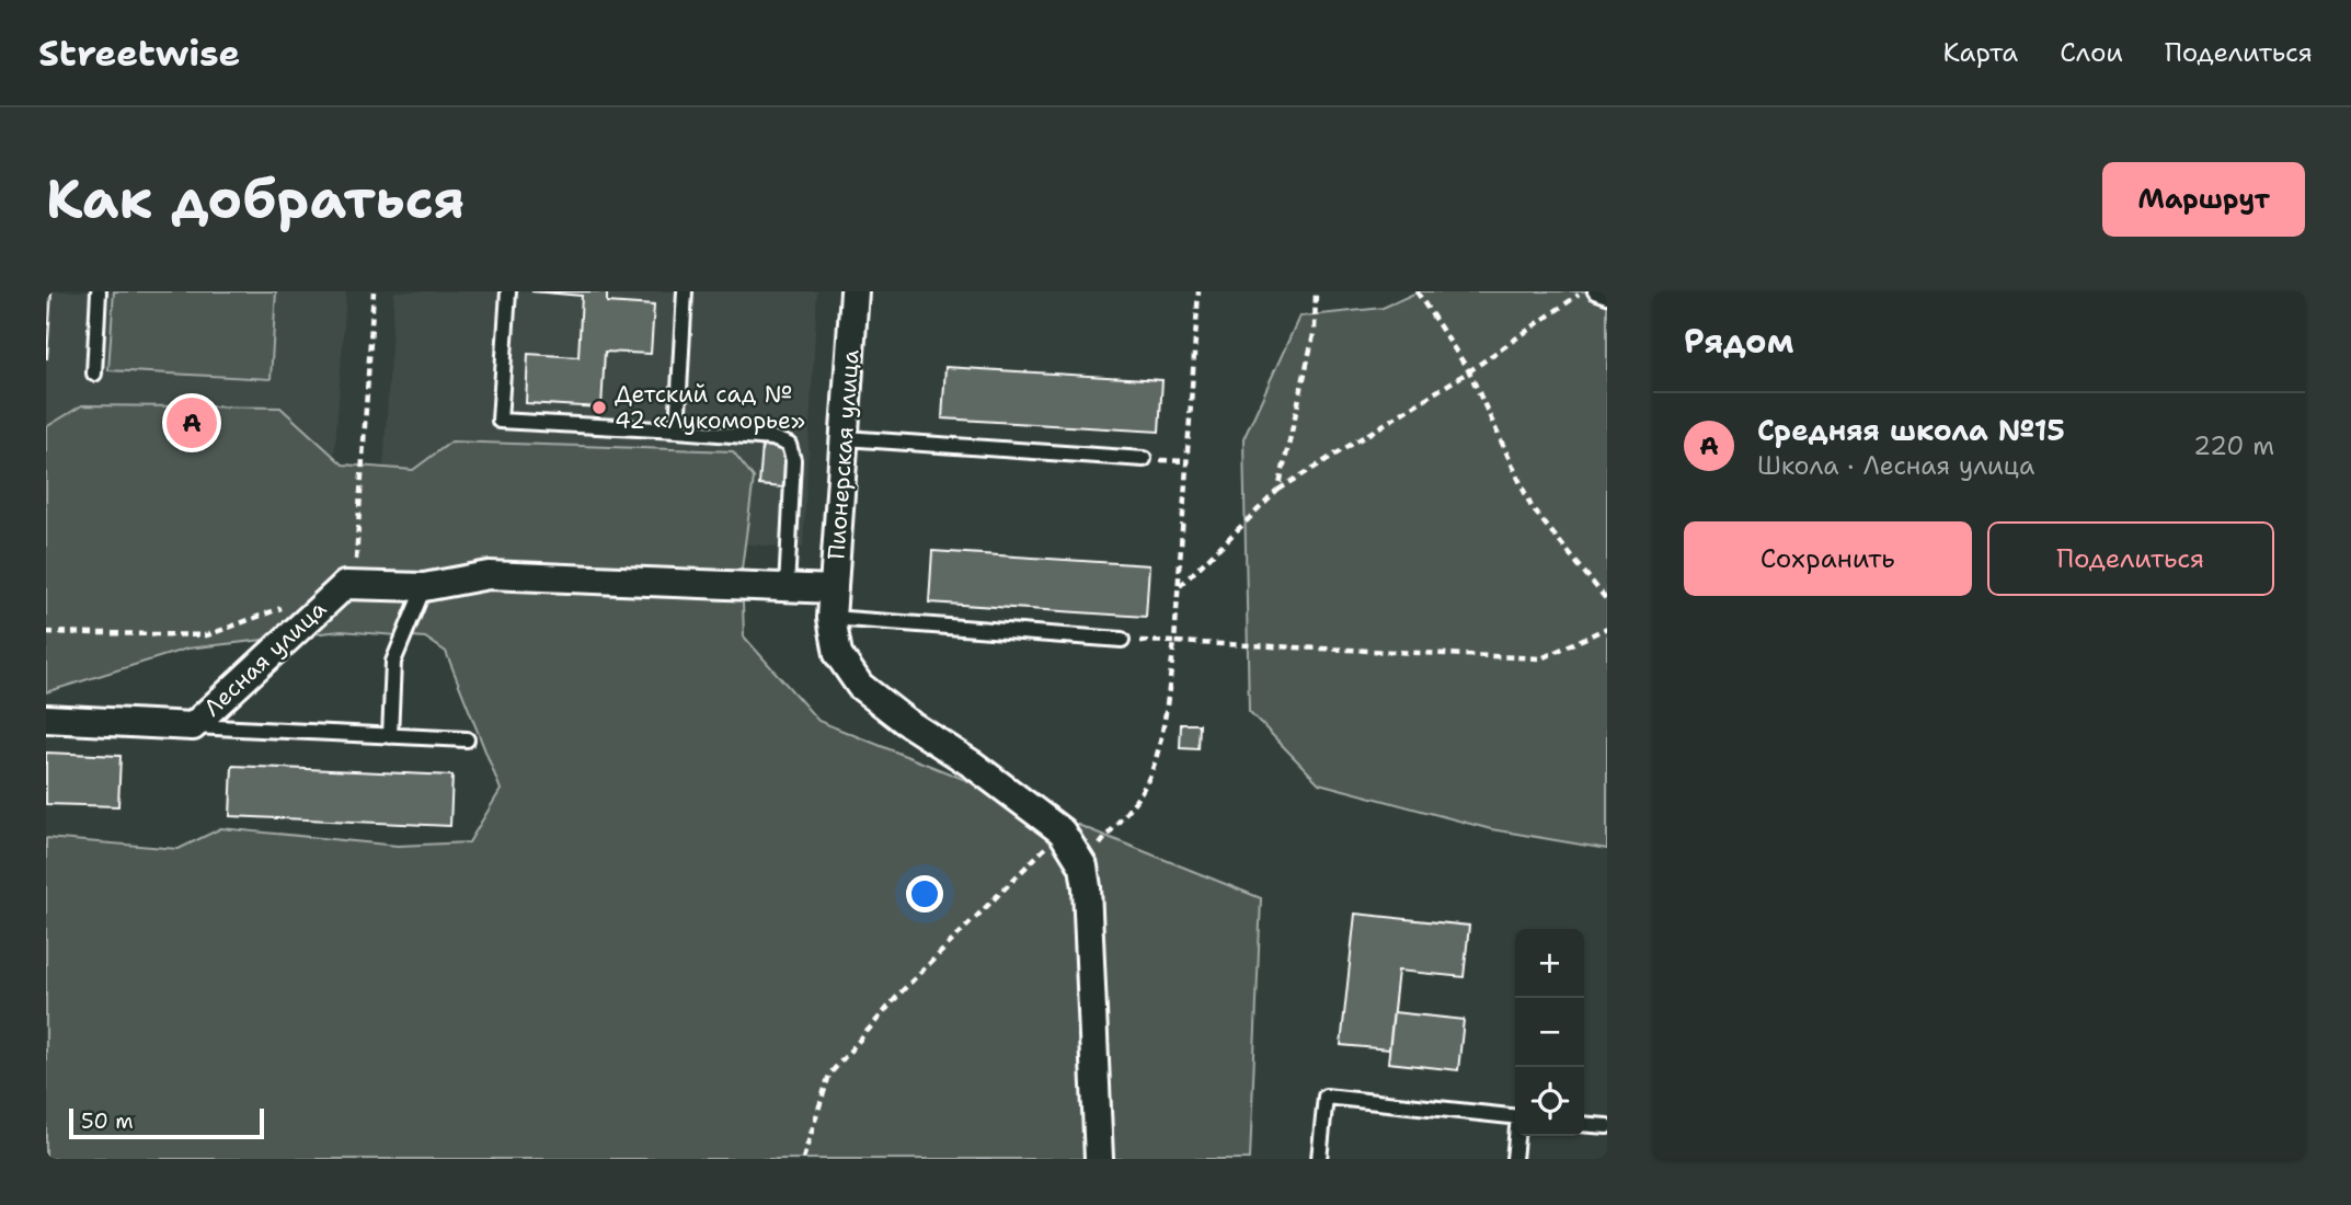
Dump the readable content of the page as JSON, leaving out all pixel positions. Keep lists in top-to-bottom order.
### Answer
{
  "streets": {
    "street": ["Пионерская улица", "Лесная улица"]
  },
  "places": ["Детский сад № 42 «Лукоморье»"],
  "scale_bar": "50 m",
  "page": {
    "header": "Streetwise",
    "nav": ["Карта", "Слои", "Поделиться"],
    "buttons": [
      "Маршрут",
      ["Сохранить", "Поделиться"]
    ],
    "title": "Как добраться",
    "heading": "Рядом",
    "list": [
      {
        "mark": "A",
        "name": "Средняя школа №15",
        "note": "Школа · Лесная улица",
        "value": "220 m"
      }
    ],
    "pins": "A",
    "map_buttons": ["+", "−"],
    "scale": "50 m"
  }
}
